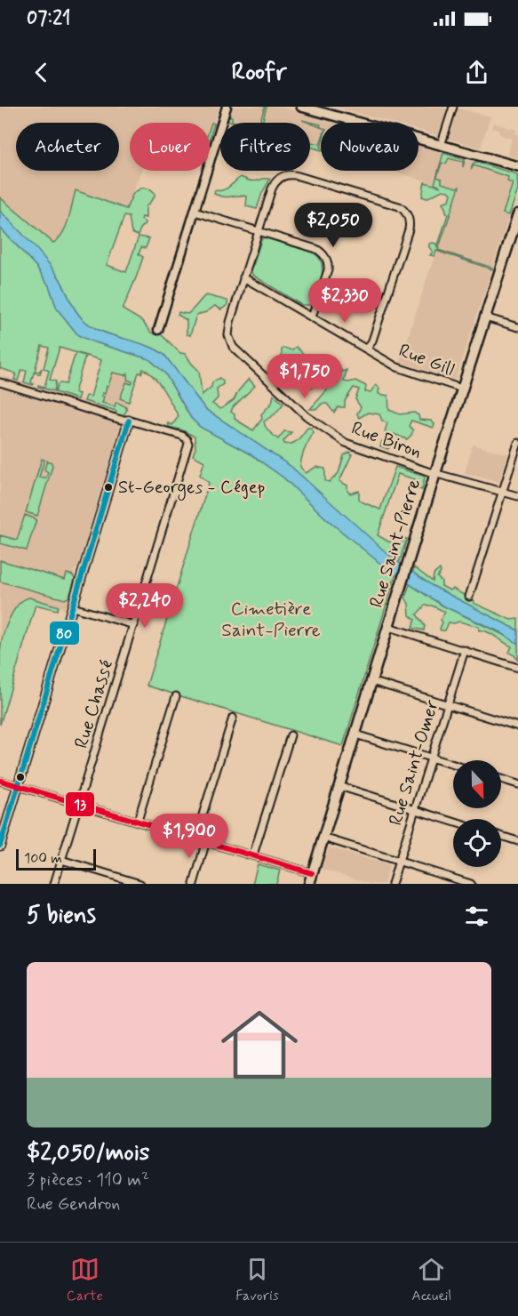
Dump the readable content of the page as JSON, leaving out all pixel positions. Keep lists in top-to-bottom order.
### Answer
{
  "streets": {
    "main road": ["Rue Saint-Pierre"],
    "street": [
      "Rue Gill",
      "Rue Biron",
      "Rue Chassé",
      "Rue Saint-Omer"
    ]
  },
  "crossings": [
    ["Rue Gill", "Rue Biron"],
    ["Rue Gill", "Rue Saint-Pierre"],
    ["Rue Biron", "Rue Saint-Pierre"]
  ],
  "parks": ["Cimetière Saint-Pierre"],
  "places": ["St-Georges - Cégep"],
  "lines": ["transit line 80", "transit line 13"],
  "scale_bar": "100 m",
  "north": "bottom",
  "page": {
    "status": "07:21",
    "header": "Roofr",
    "chip": [
      "Acheter",
      "Louer",
      "Filtres",
      "Nouveau"
    ],
    "price": [
      "$2,050",
      "$2,330",
      "$1,750",
      "$2,240",
      "$1,900"
    ],
    "scale": "100 m",
    "heading": "5 biens",
    "list": [
      {
        "name": "$2,050/mois",
        "note": "3 pièces · 110 m² · Rue Gendron"
      }
    ],
    "tabs": ["Carte", "Favoris", "Accueil"]
  }
}
